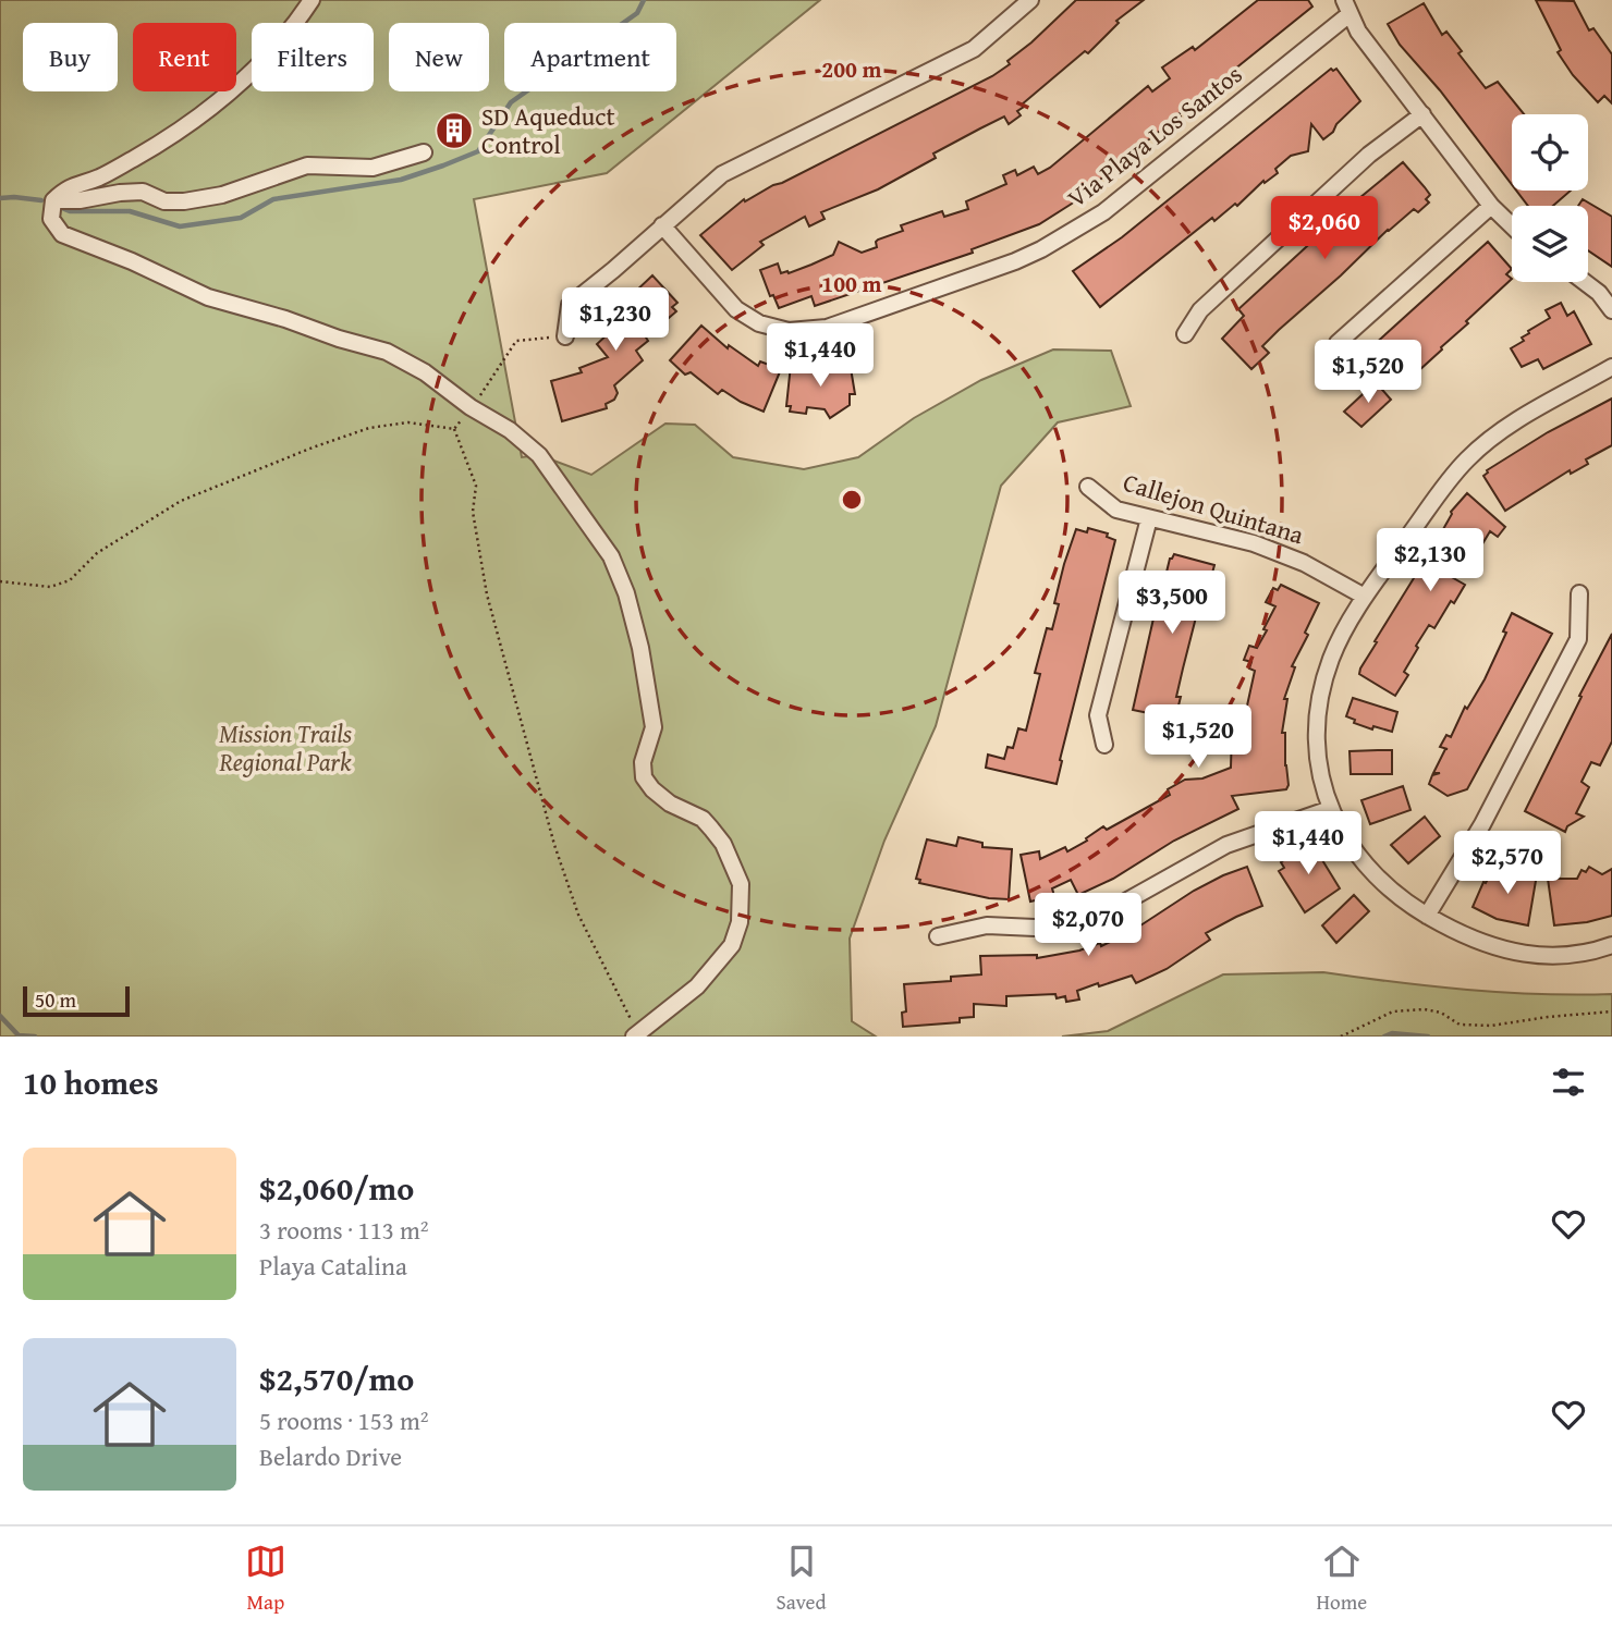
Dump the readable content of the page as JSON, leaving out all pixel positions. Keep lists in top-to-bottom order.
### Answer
{
  "streets": {
    "street": ["Via Playa Los Santos", "Callejon Quintana"]
  },
  "parks": ["Mission Trails Regional Park"],
  "places": {
    "building": ["SD Aqueduct Control"]
  },
  "scale_bar": "50 m",
  "page": {
    "chip": [
      "Buy",
      "Rent",
      "Filters",
      "New",
      "Apartment"
    ],
    "price": [
      "$2,060",
      "$1,230",
      "$1,440",
      "$1,520",
      "$2,130",
      "$3,500",
      "$1,520",
      "$1,440",
      "$2,570",
      "$2,070"
    ],
    "scale": "50 m",
    "heading": "10 homes",
    "list": [
      {
        "name": "$2,060/mo",
        "note": "3 rooms · 113 m² · Playa Catalina"
      },
      {
        "name": "$2,570/mo",
        "note": "5 rooms · 153 m² · Belardo Drive"
      }
    ],
    "tabs": ["Map", "Saved", "Home"]
  },
  "rings": ["200 m", "100 m"]
}
